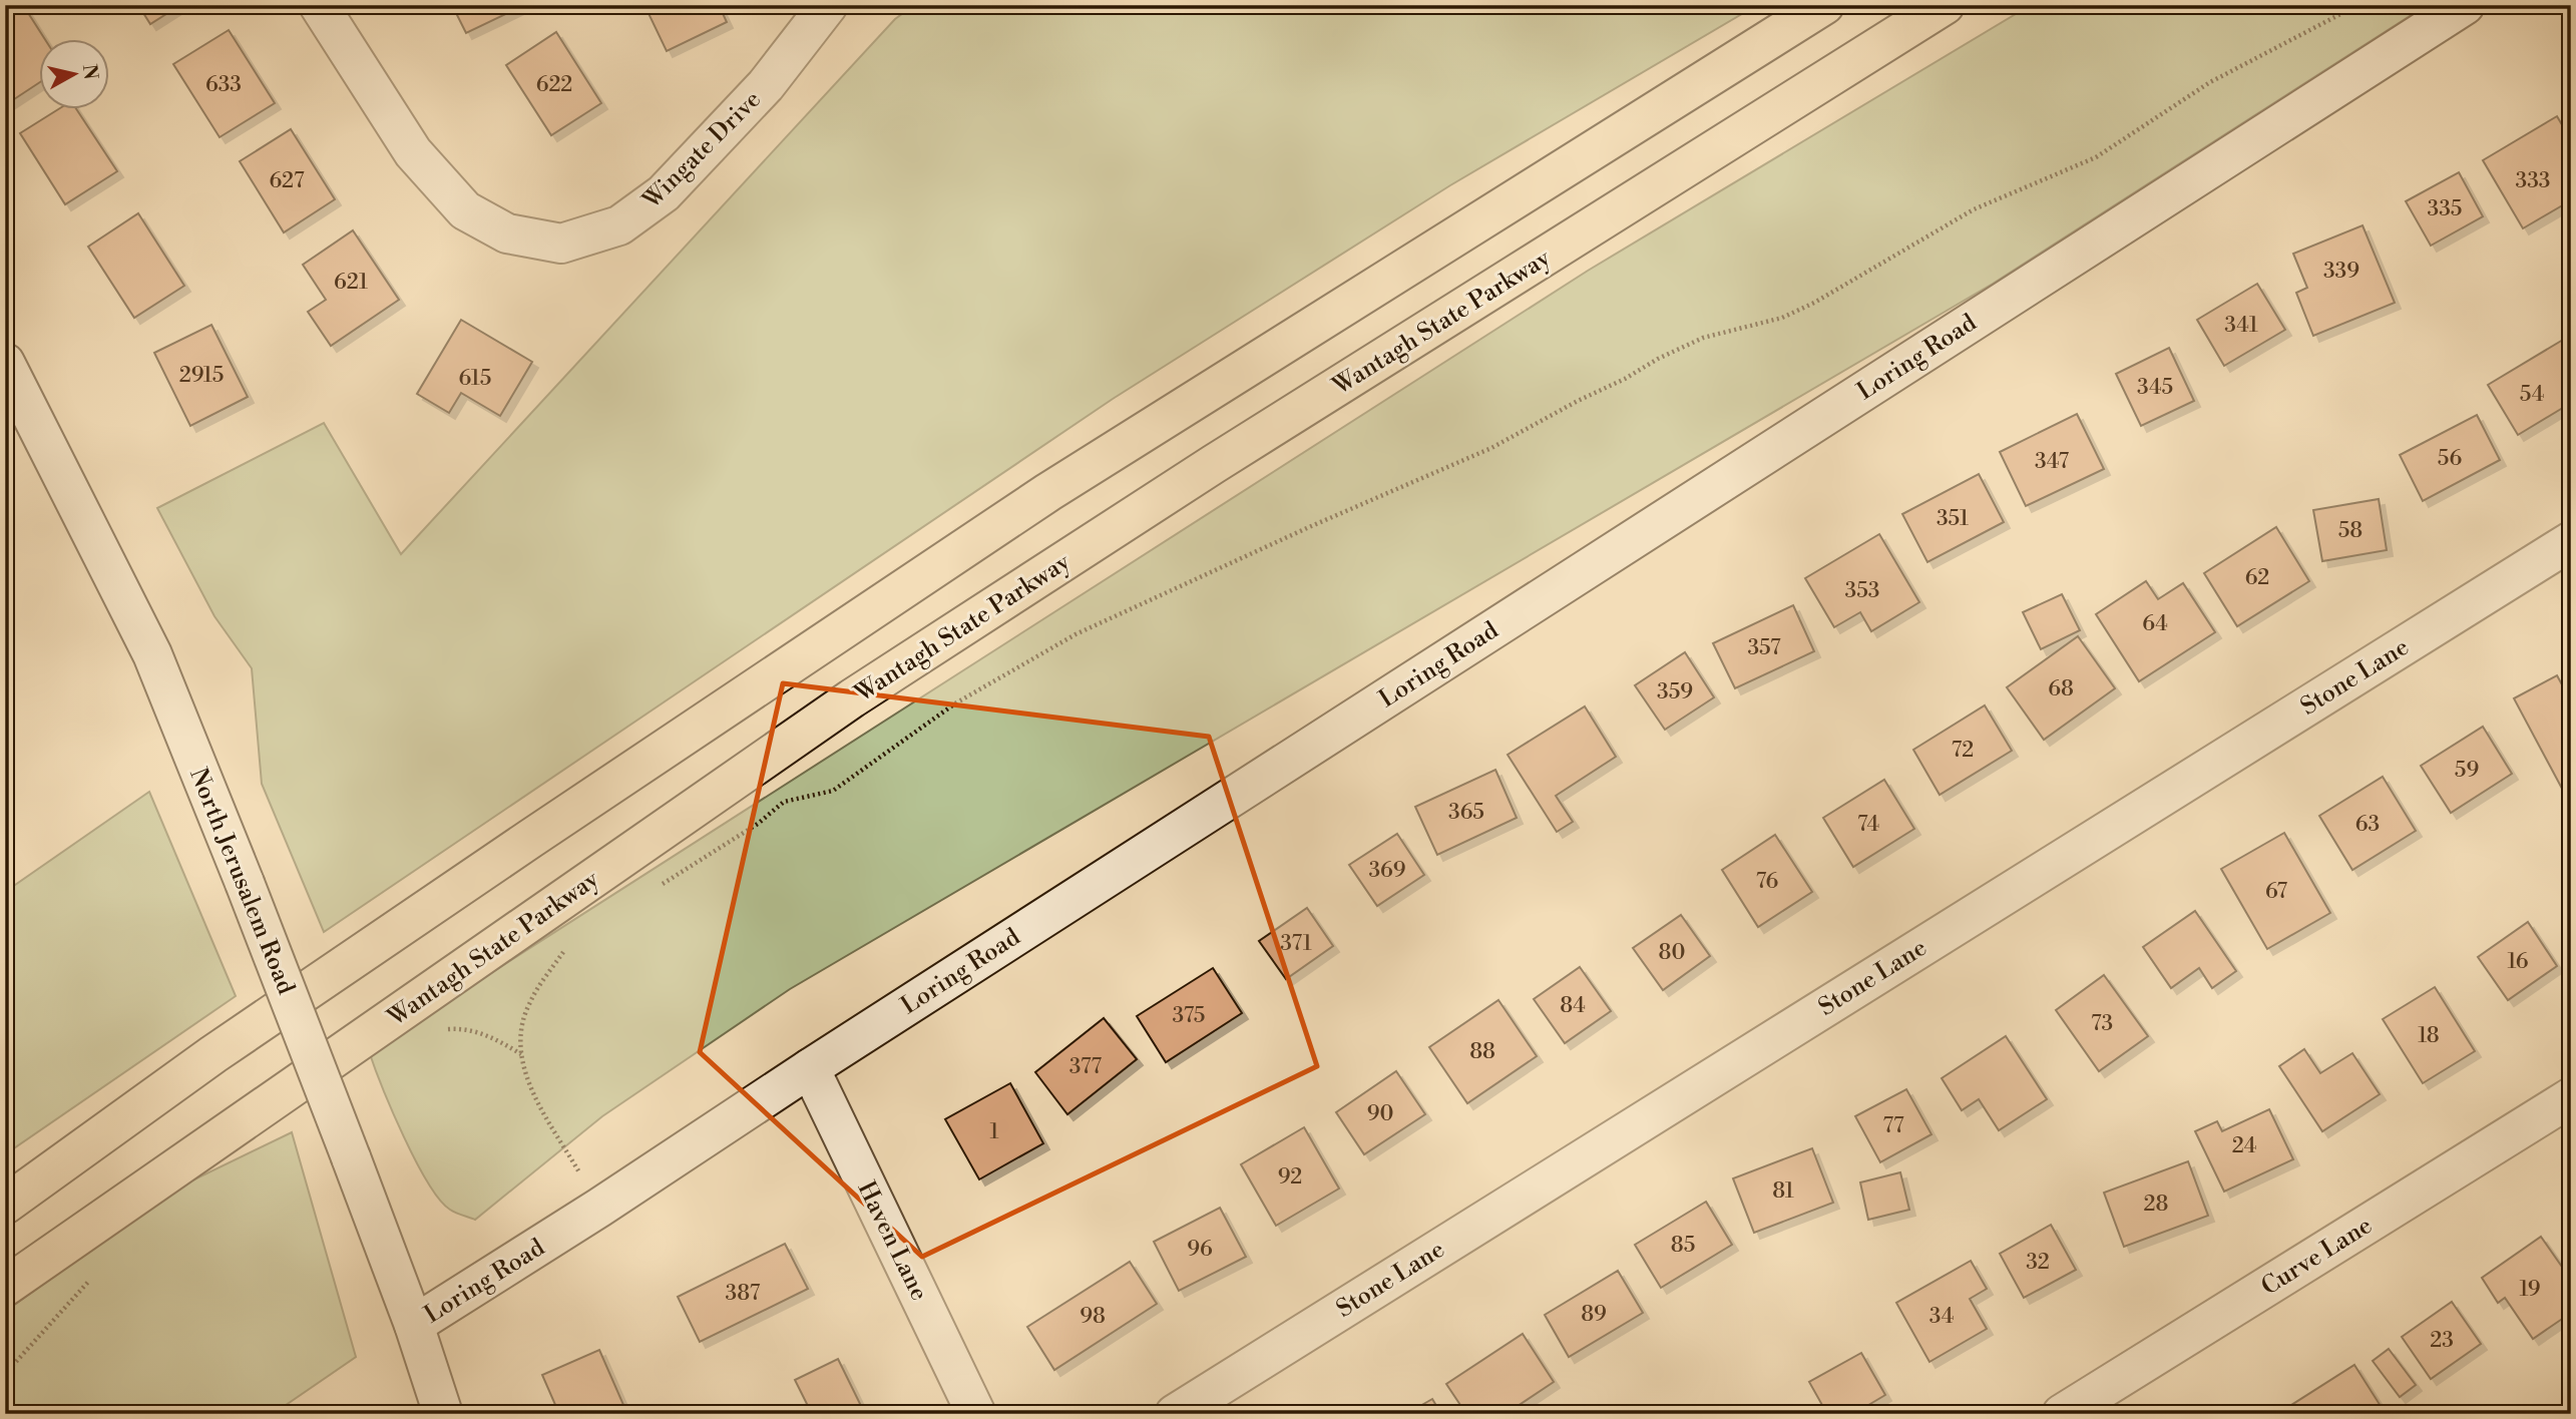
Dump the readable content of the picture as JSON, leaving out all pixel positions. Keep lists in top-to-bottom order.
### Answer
{
  "streets": {
    "highway": ["Wantagh State Parkway"],
    "street": [
      "Wingate Drive",
      "Loring Road",
      "Stone Lane",
      "North Jerusalem Road",
      "Haven Lane",
      "Curve Lane"
    ]
  },
  "crossings": [
    ["Loring Road", "North Jerusalem Road"],
    ["Loring Road", "Haven Lane"]
  ],
  "house_numbers": [
    "633",
    "622",
    "627",
    "333",
    "335",
    "339",
    "621",
    "341",
    "2915",
    "615",
    "345",
    "54",
    "56",
    "347",
    "351",
    "58",
    "62",
    "353",
    "64",
    "357",
    "68",
    "359",
    "72",
    "59",
    "365",
    "74",
    "63",
    "369",
    "76",
    "67",
    "371",
    "80",
    "16",
    "84",
    "375",
    "73",
    "18",
    "88",
    "377",
    "90",
    "77",
    "1",
    "24",
    "92",
    "81",
    "28",
    "85",
    "96",
    "32",
    "19",
    "387",
    "89",
    "98",
    "34",
    "23"
  ],
  "north": "right"
}
